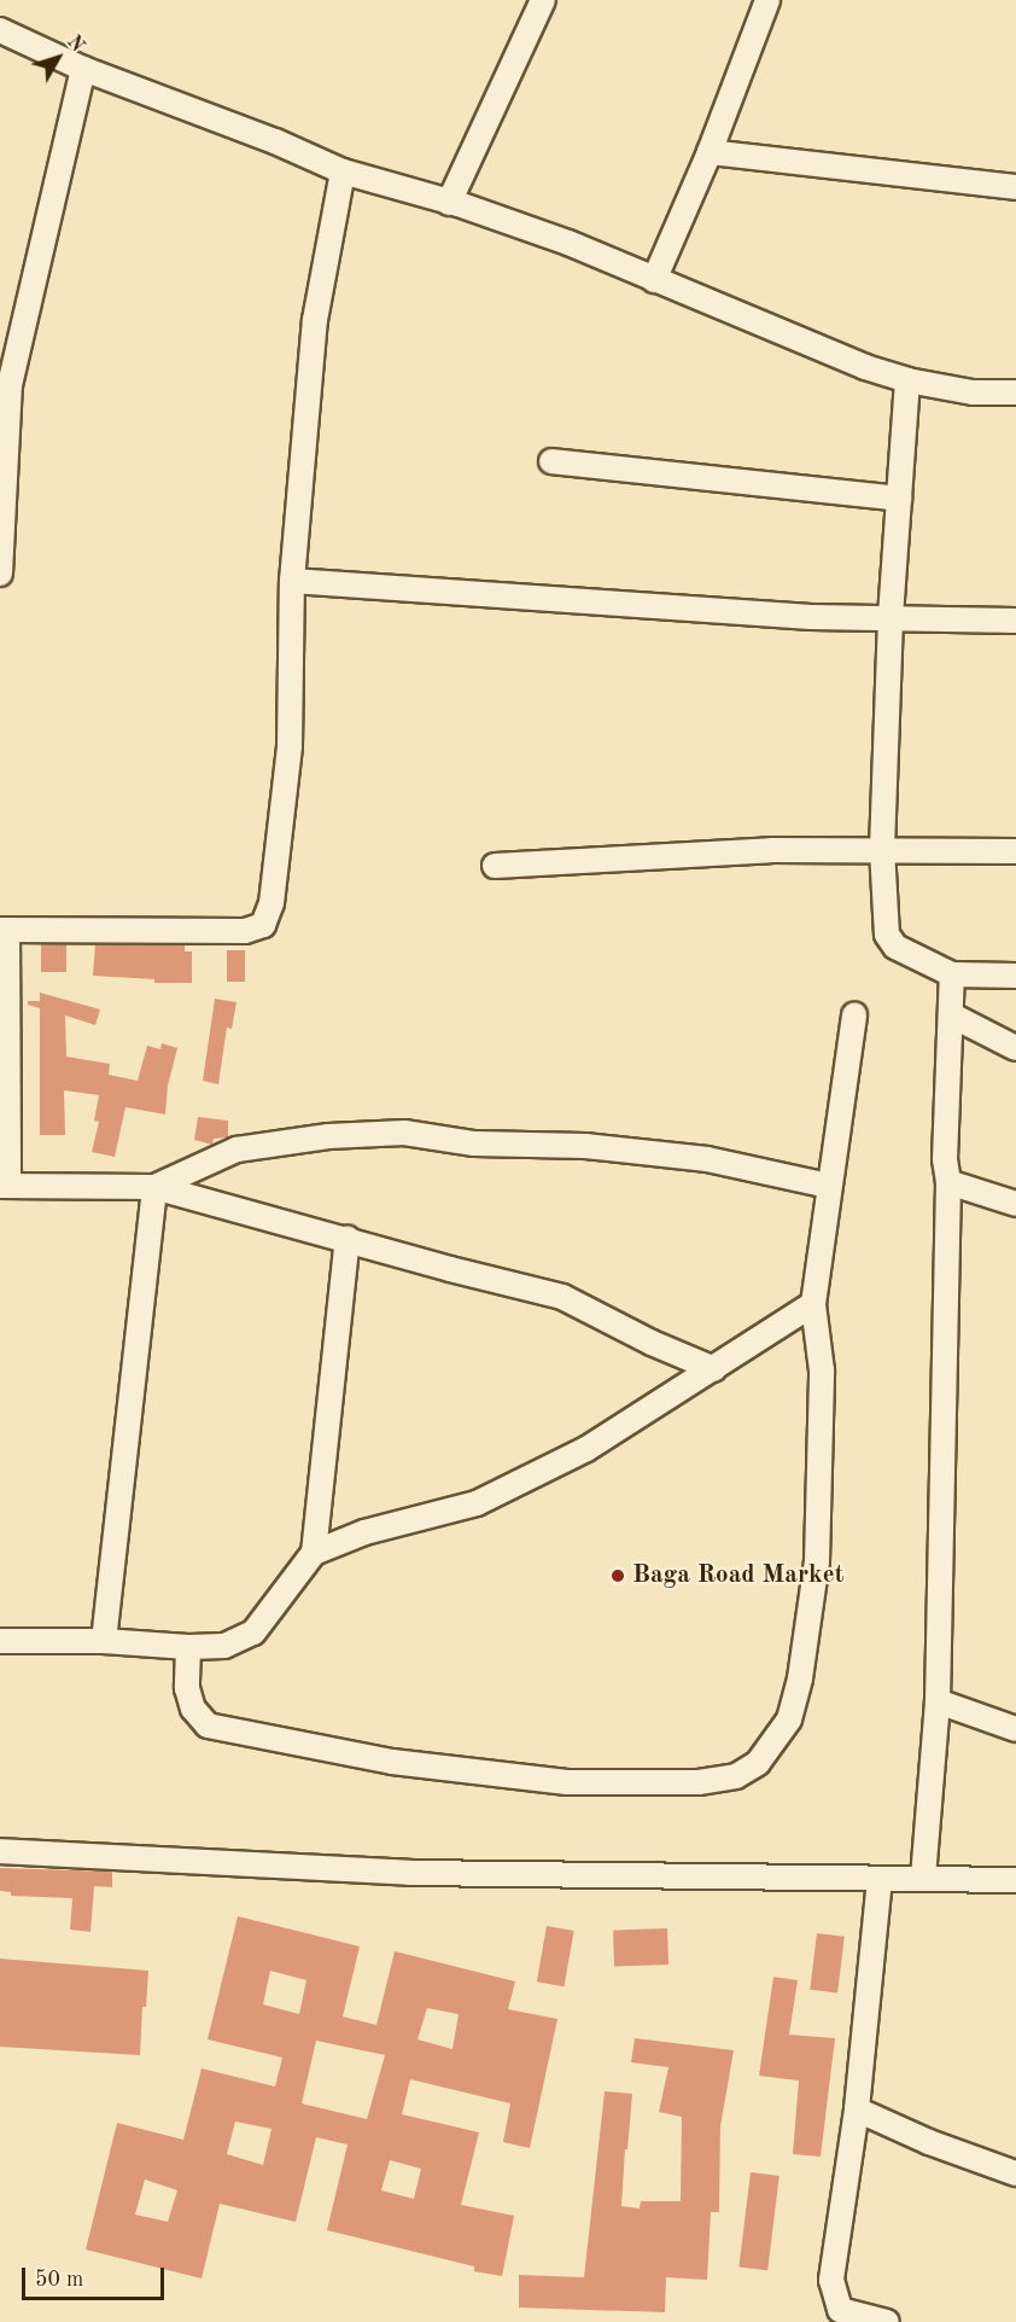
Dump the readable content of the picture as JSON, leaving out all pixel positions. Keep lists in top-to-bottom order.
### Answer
{
  "places": ["Baga Road Market"],
  "scale_bar": "50 m",
  "north": "top right"
}
